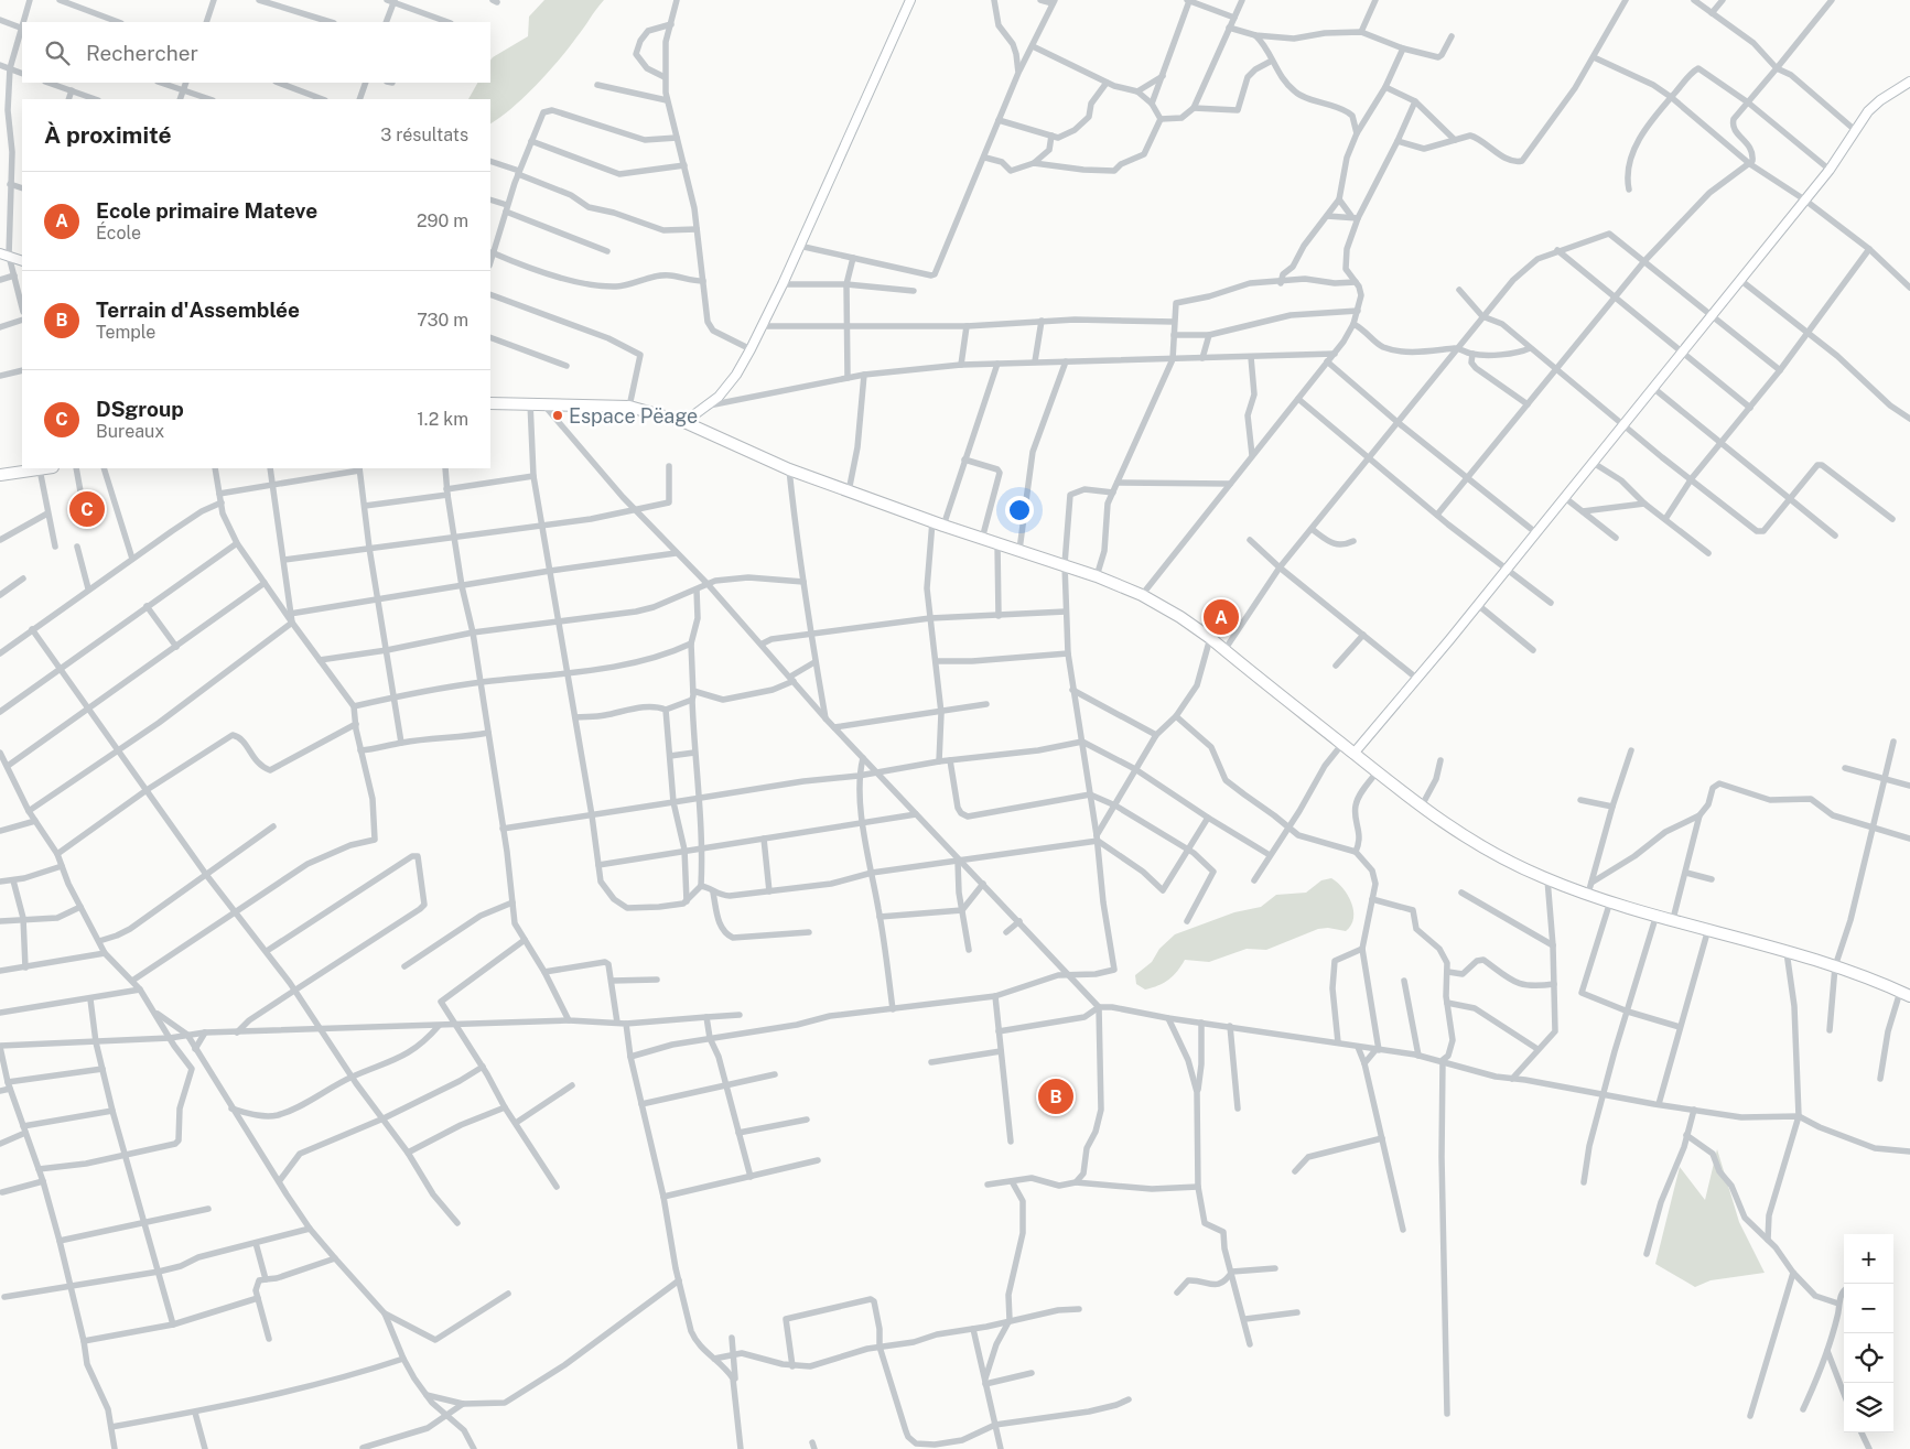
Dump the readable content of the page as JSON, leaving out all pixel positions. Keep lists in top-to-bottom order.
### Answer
{
  "places": ["Espace Pëage"],
  "page": {
    "search": "Rechercher",
    "heading": ["À proximité", "3 résultats"],
    "list": [
      {
        "mark": "A",
        "name": "Ecole primaire Mateve",
        "note": "École",
        "value": "290 m"
      },
      {
        "mark": "B",
        "name": "Terrain d'Assemblée",
        "note": "Temple",
        "value": "730 m"
      },
      {
        "mark": "C",
        "name": "DSgroup",
        "note": "Bureaux",
        "value": "1.2 km"
      }
    ],
    "pins": ["C", "A", "B"],
    "map_buttons": ["+", "−"]
  }
}
